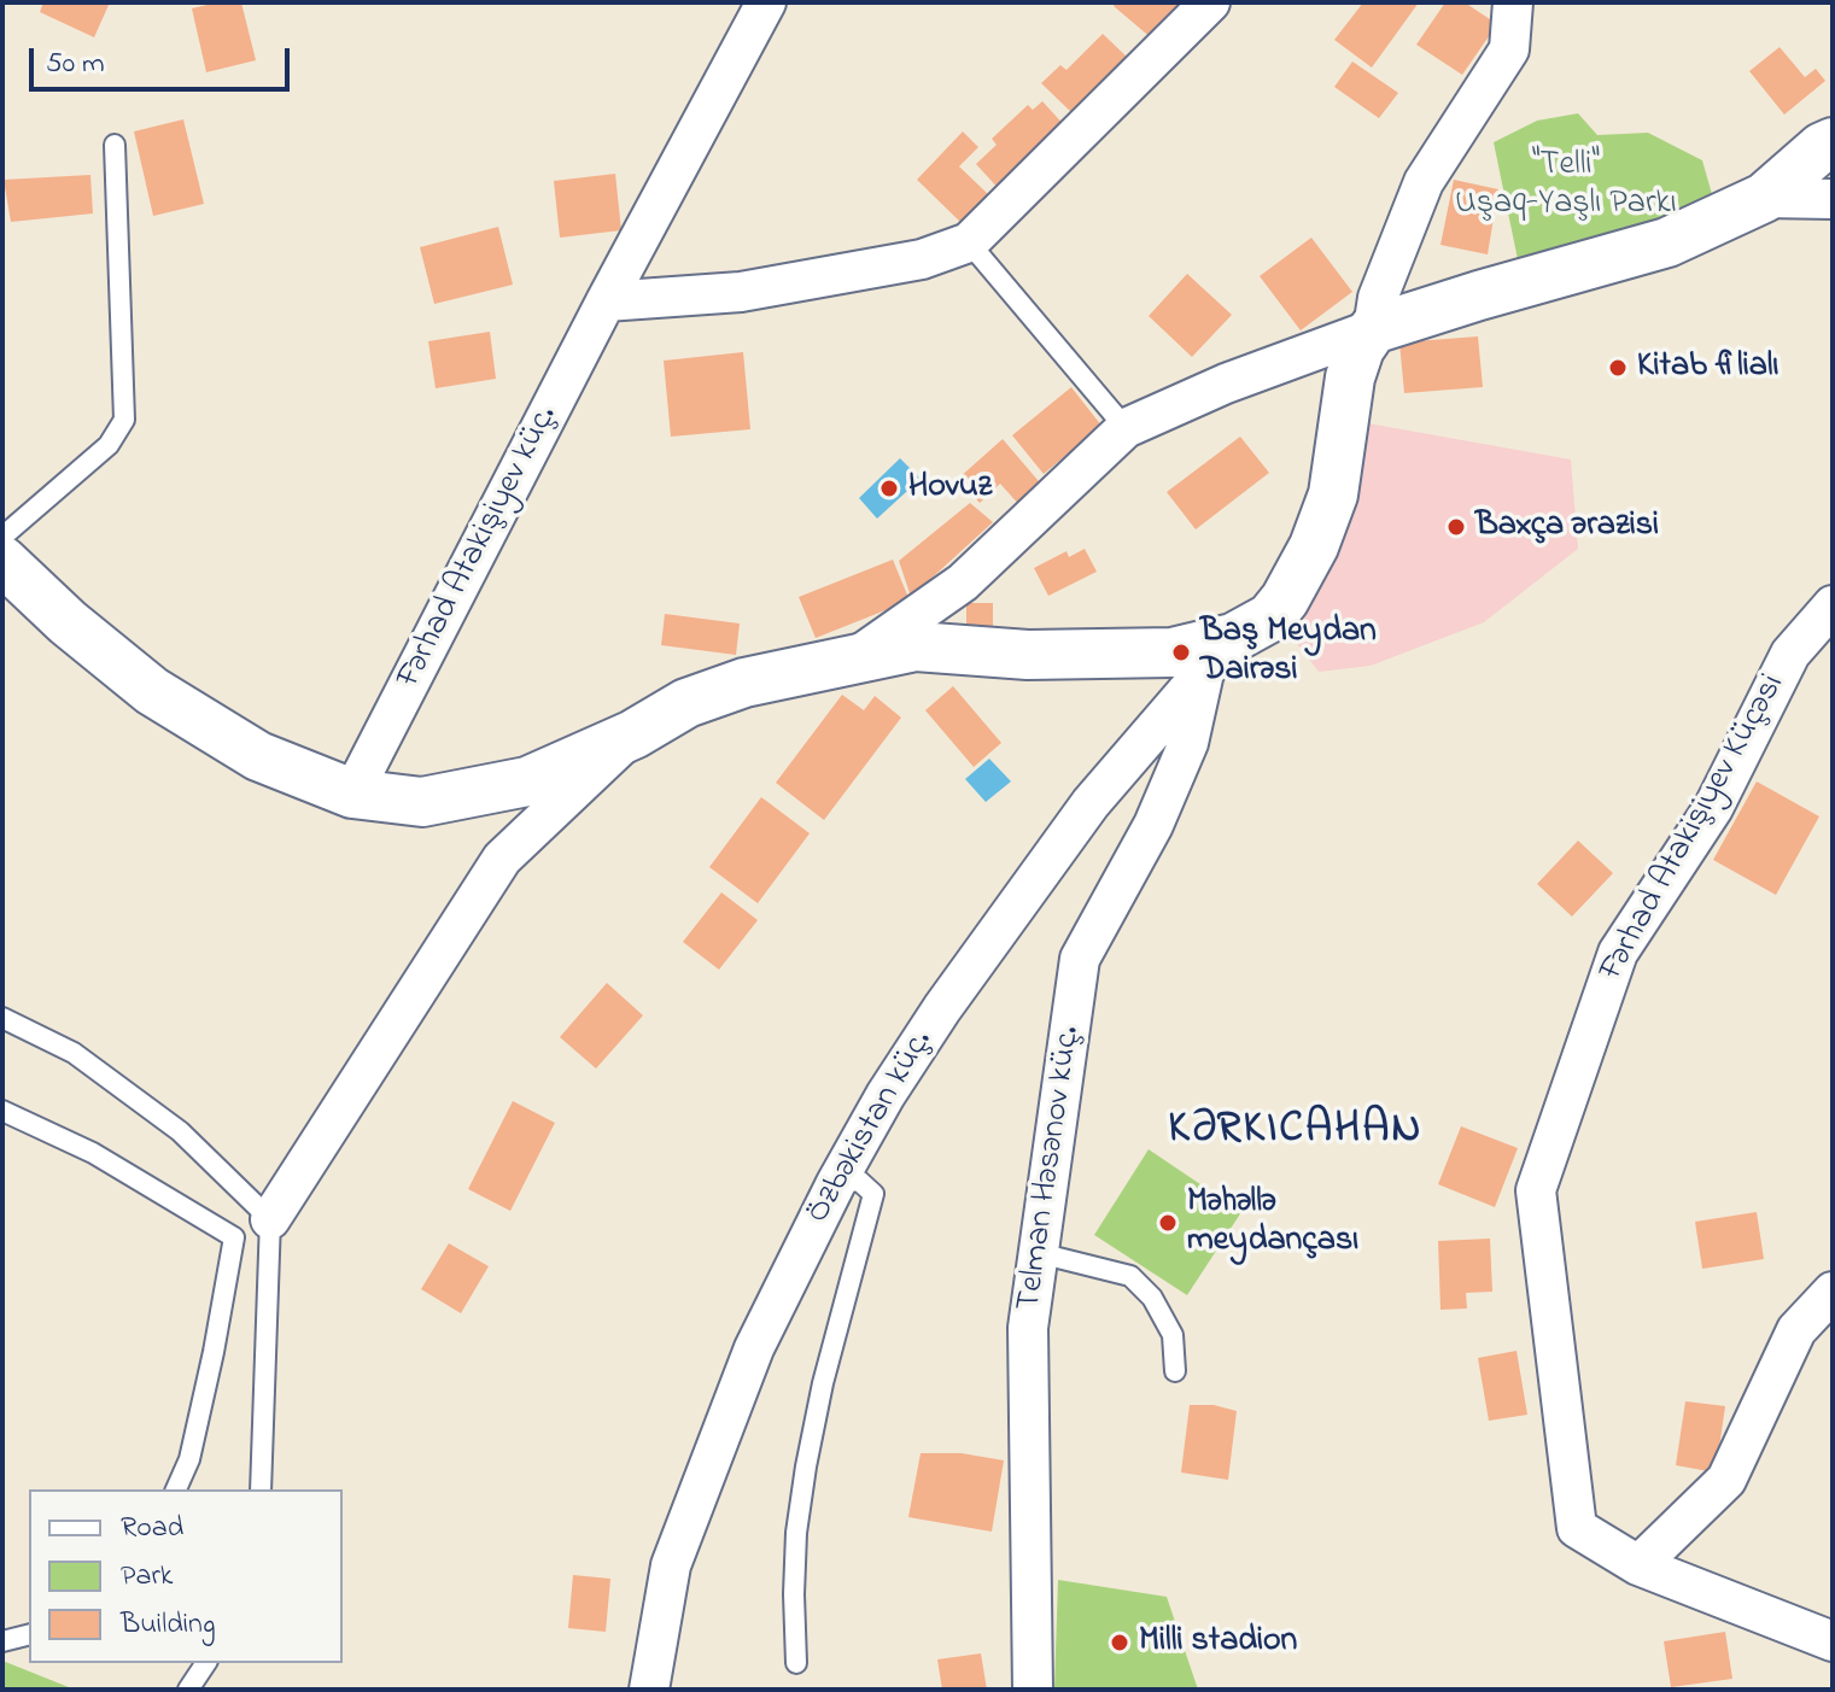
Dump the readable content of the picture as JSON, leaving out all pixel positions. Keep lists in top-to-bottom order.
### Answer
{
  "streets": {
    "street": [
      "Fərhad Atakişiyev küç.",
      "Fərhad Atakişiyev Küçəsi",
      "Özbəkistan küç.",
      "Telman Həsənov küç."
    ]
  },
  "crossings": [
    ["Özbəkistan küç.", "Telman Həsənov küç."]
  ],
  "districts": ["KƏRKICAHAN"],
  "parks": ["\"Telli\" Uşaq-Yaşlı Parkı"],
  "places": [
    "Kitab filialı",
    "Hovuz",
    "Baxça ərazisi",
    "Baş Meydan Dairəsi",
    "Məhəllə meydançası",
    "Milli stadion"
  ],
  "legend": ["Road", "Park", "Building"],
  "scale_bar": "50 m"
}
